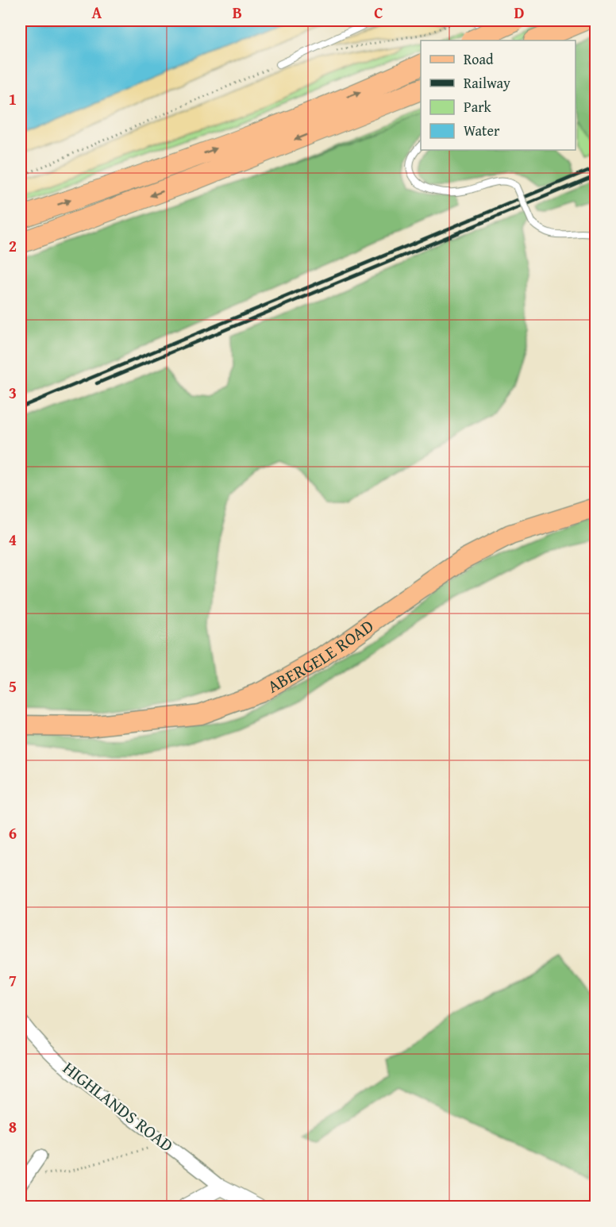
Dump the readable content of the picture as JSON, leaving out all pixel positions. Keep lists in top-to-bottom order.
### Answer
{
  "streets": {
    "main road": ["ABERGELE ROAD"],
    "street": ["HIGHLANDS ROAD"]
  },
  "legend": [
    "Road",
    "Railway",
    "Park",
    "Water"
  ],
  "grid": {
    "columns": [
      "A",
      "B",
      "C",
      "D"
    ],
    "rows": [
      "1",
      "2",
      "3",
      "4",
      "5",
      "6",
      "7",
      "8"
    ]
  }
}
